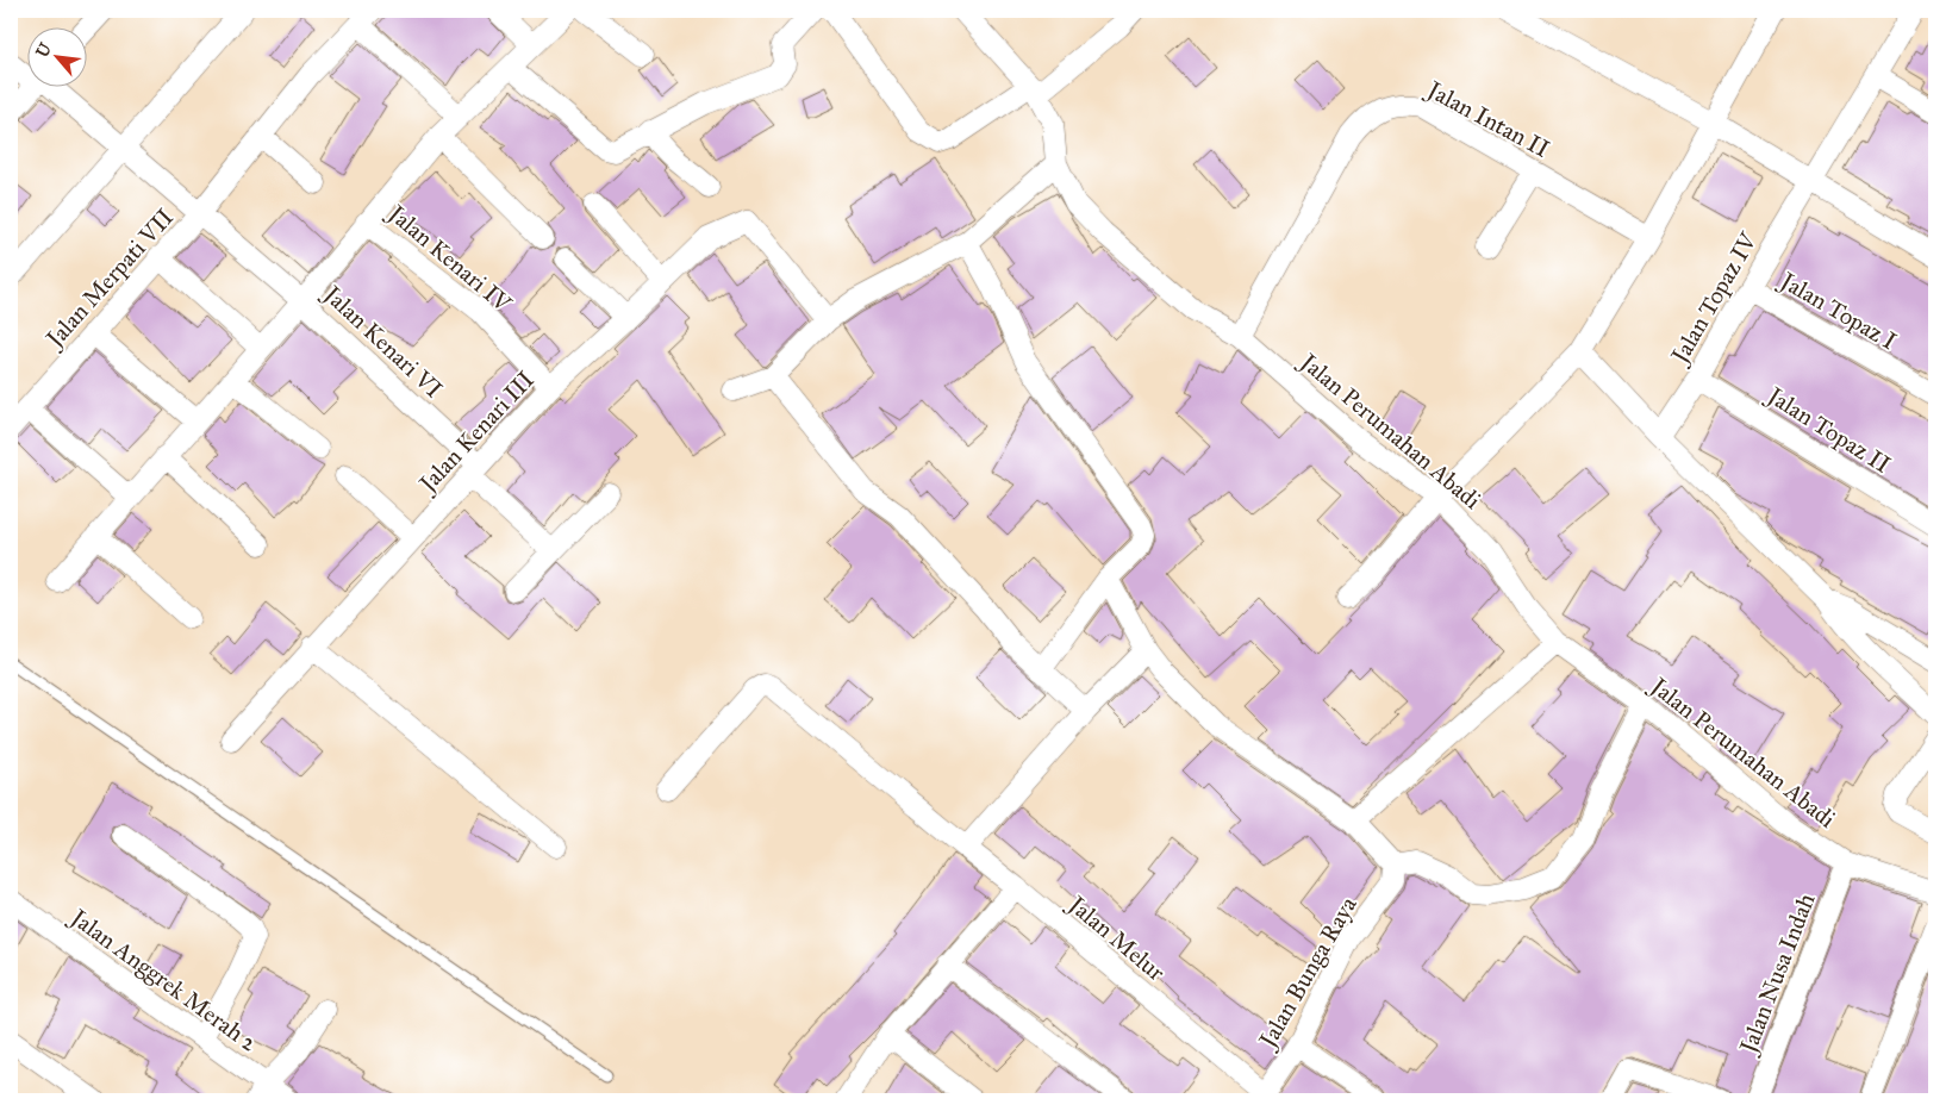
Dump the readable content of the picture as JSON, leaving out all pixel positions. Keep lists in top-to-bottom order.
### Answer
{
  "streets": {
    "street": [
      "Jalan Intan II",
      "Jalan Kenari IV",
      "Jalan Merpati VII",
      "Jalan Topaz IV",
      "Jalan Topaz I",
      "Jalan Kenari VI",
      "Jalan Topaz II",
      "Jalan Kenari III",
      "Jalan Perumahan Abadi",
      "Jalan Melur",
      "Jalan Bunga Raya",
      "Jalan Nusa Indah",
      "Jalan Anggrek Merah 2"
    ]
  },
  "crossings": [
    ["Jalan Intan II", "Jalan Perumahan Abadi"],
    ["Jalan Kenari IV", "Jalan Kenari III"],
    ["Jalan Merpati VII", "Jalan Kenari VI"],
    ["Jalan Topaz IV", "Jalan Topaz I"],
    ["Jalan Topaz IV", "Jalan Topaz II"],
    ["Jalan Kenari VI", "Jalan Kenari III"],
    ["Jalan Perumahan Abadi", "Jalan Nusa Indah"],
    ["Jalan Melur", "Jalan Bunga Raya"]
  ],
  "north": "top left"
}
